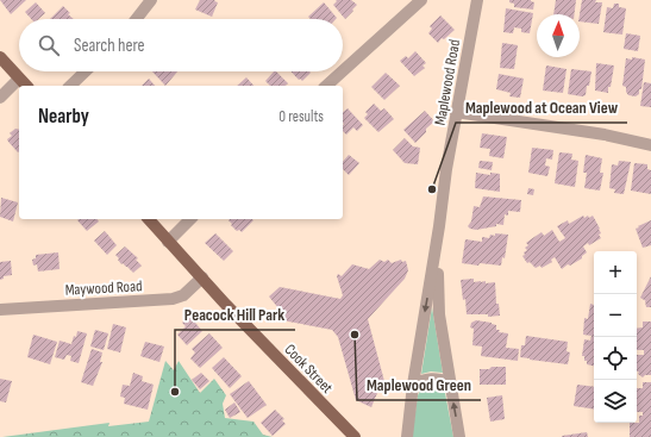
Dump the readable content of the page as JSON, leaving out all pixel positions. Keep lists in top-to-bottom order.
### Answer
{
  "streets": {
    "main road": ["Cook Street"],
    "street": ["Maplewood Road", "Maywood Road"]
  },
  "crossings": [
    ["Maywood Road", "Cook Street"]
  ],
  "places": ["Maplewood at Ocean View", "Maplewood Green", "Peacock Hill Park"],
  "north": "top",
  "page": {
    "search": "Search here",
    "heading": ["Nearby", "0 results"],
    "map_buttons": ["+", "−"]
  }
}
